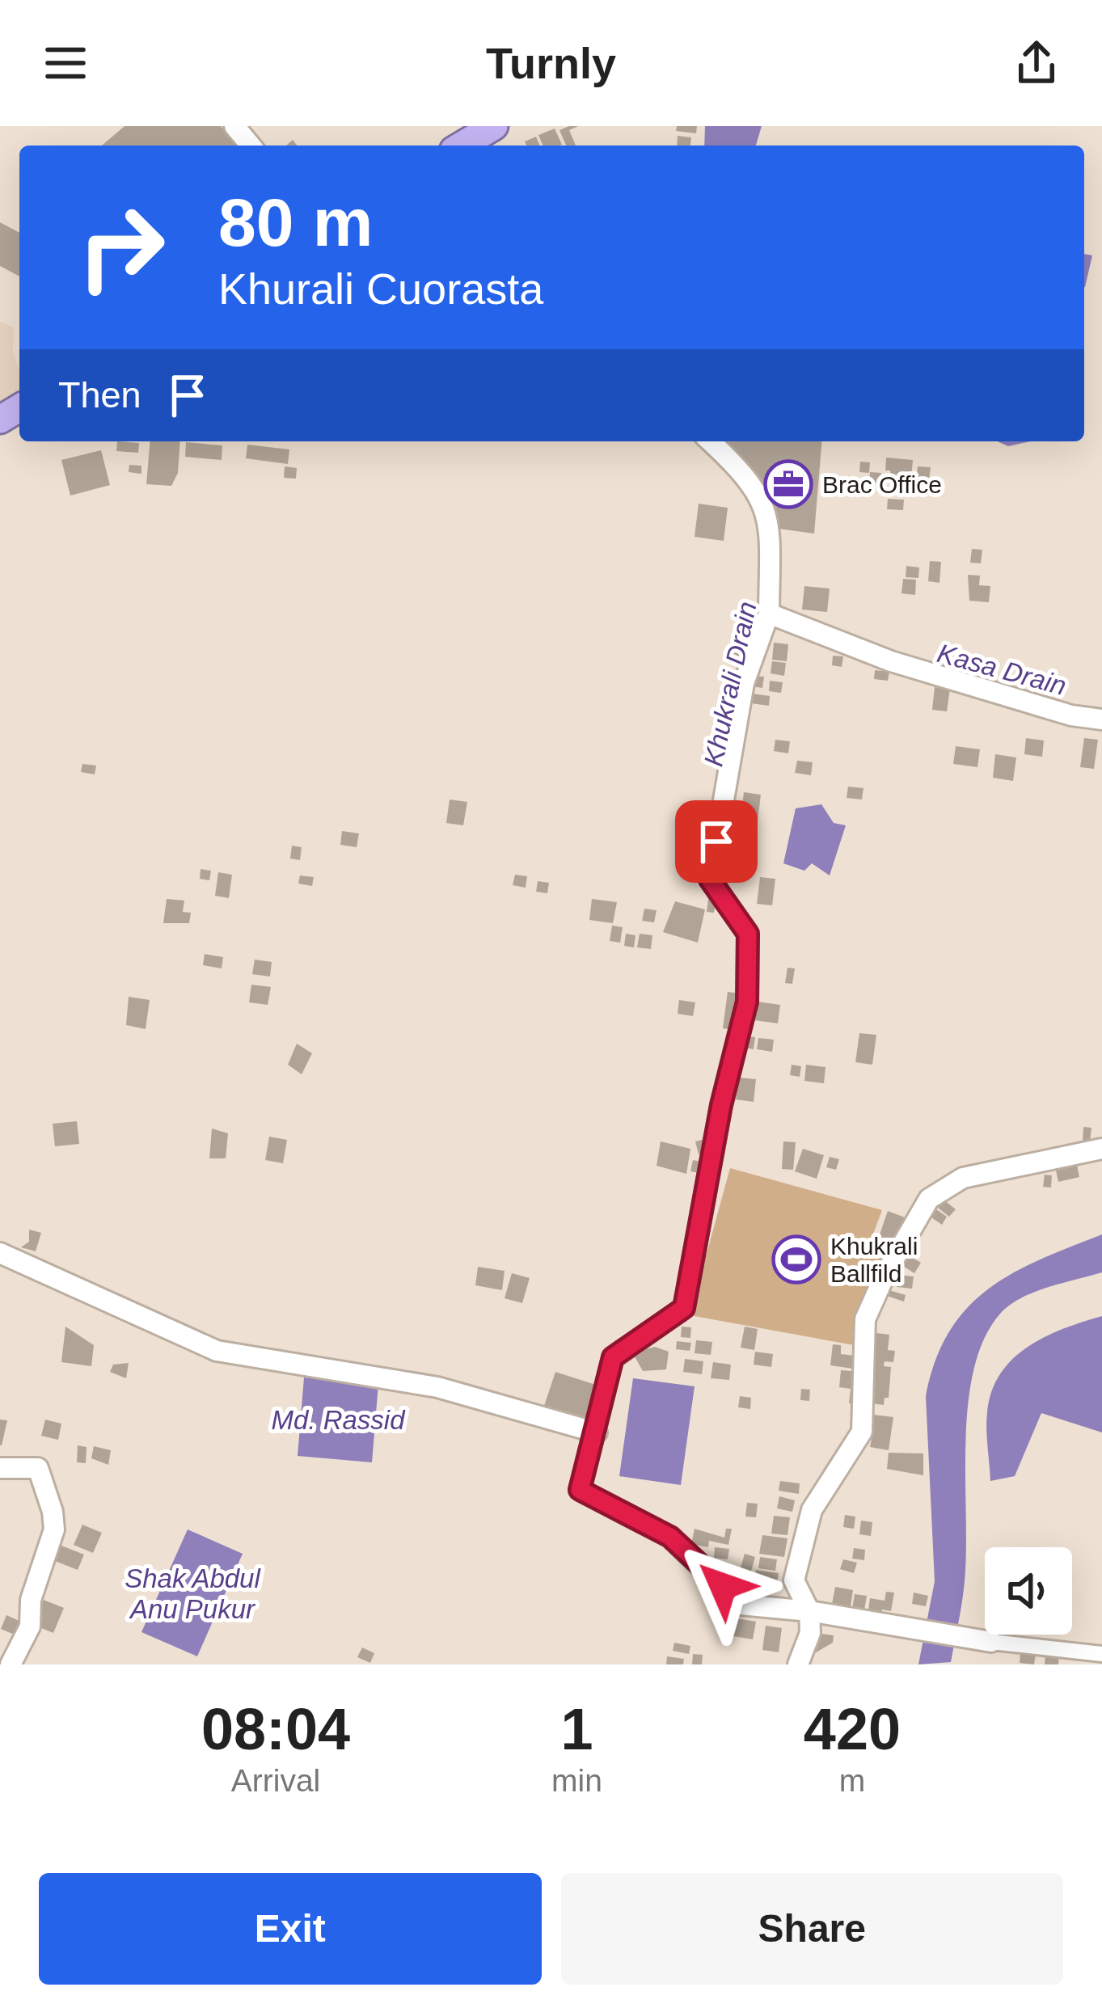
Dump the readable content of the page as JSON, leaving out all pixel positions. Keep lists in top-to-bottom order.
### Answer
{
  "water": [
    "Kasa Drain",
    "Khukrali Drain",
    "Md. Rassid",
    "Shak Abdul Anu Pukur"
  ],
  "places": {
    "office": ["Brac Office"],
    "sports": ["Khukrali Ballfild"]
  },
  "page": {
    "header": "Turnly",
    "turn": ["80 m", "Khurali Cuorasta"],
    "then": "Then",
    "eta": [
      "08:04",
      "Arrival",
      "1",
      "min",
      "420",
      "m"
    ],
    "buttons": ["Exit", "Share"]
  }
}
